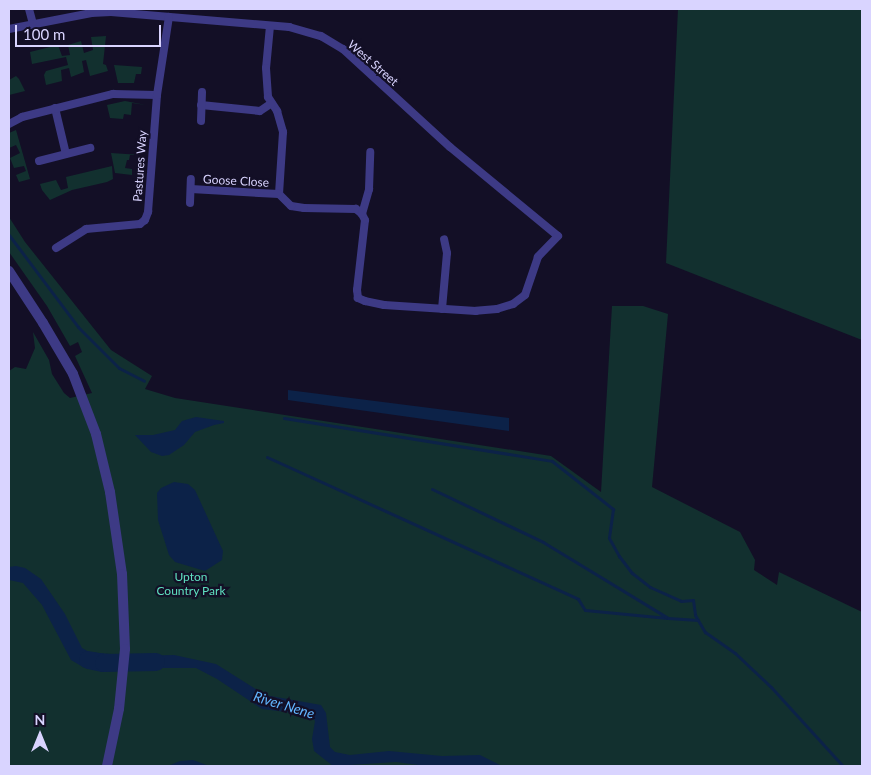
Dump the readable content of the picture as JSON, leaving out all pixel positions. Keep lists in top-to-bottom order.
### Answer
{
  "streets": {
    "street": ["West Street", "Pastures Way", "Goose Close"]
  },
  "crossings": [
    ["West Street", "Pastures Way"]
  ],
  "water": ["River Nene"],
  "parks": ["Upton Country Park"],
  "scale_bar": "100 m",
  "north": "top"
}
